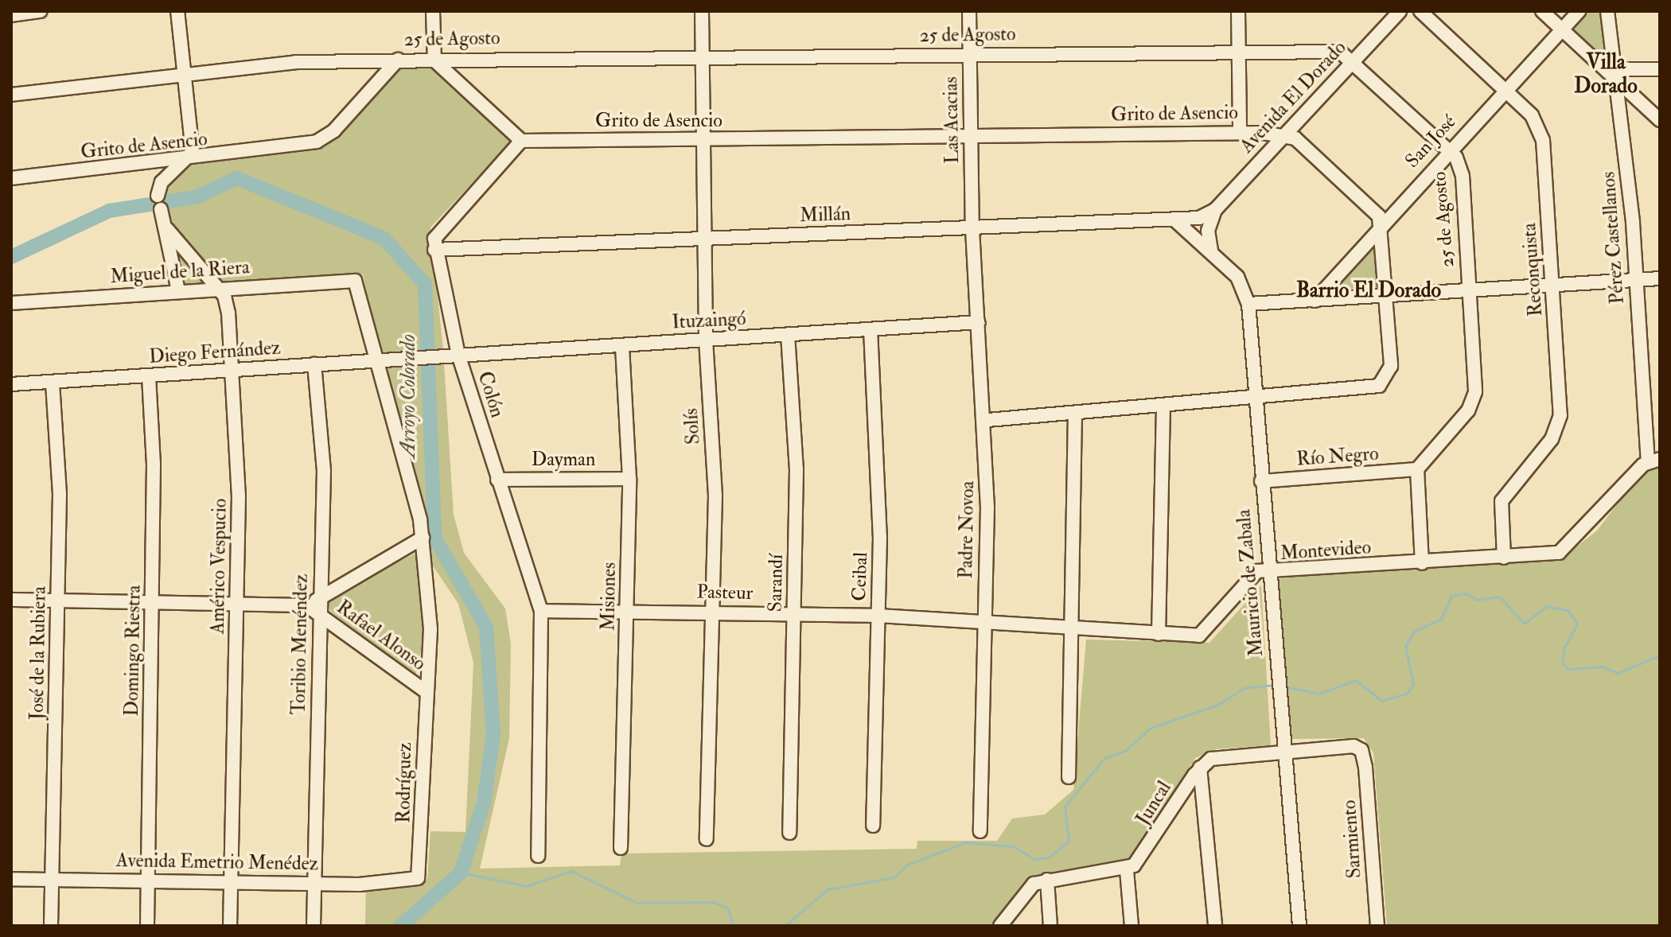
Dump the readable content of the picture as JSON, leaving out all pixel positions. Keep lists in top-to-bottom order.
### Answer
{
  "streets": {
    "street": [
      "25 de Agosto",
      "Avenida El Dorado",
      "Grito de Asencio",
      "Las Acacias",
      "San José",
      "Millán",
      "Pérez Castellanos",
      "Reconquista",
      "Miguel de la Riera",
      "Ituzaingó",
      "Diego Fernández",
      "Colón",
      "Solís",
      "Río Negro",
      "Dayman",
      "Padre Novoa",
      "Montevideo",
      "Américo Vespucio",
      "Ceibal",
      "Sarandí",
      "Mauricio de Zabala",
      "Pasteur",
      "Misiones",
      "Rafael Alonso",
      "Toribio Menéndez",
      "Domingo Riestra",
      "José de la Rubiera",
      "Rodríguez",
      "Juncal",
      "Sarmiento",
      "Avenida Emetrio Menédez"
    ]
  },
  "crossings": [
    ["25 de Agosto", "Avenida El Dorado"],
    ["25 de Agosto", "Grito de Asencio"],
    ["25 de Agosto", "Las Acacias"],
    ["25 de Agosto", "San José"],
    ["25 de Agosto", "Solís"],
    ["25 de Agosto", "Río Negro"],
    ["Avenida El Dorado", "Grito de Asencio"],
    ["Avenida El Dorado", "Millán"],
    ["Grito de Asencio", "Las Acacias"],
    ["Grito de Asencio", "Solís"],
    ["Las Acacias", "Millán"],
    ["Las Acacias", "Padre Novoa"],
    ["San José", "Reconquista"],
    ["Millán", "Colón"],
    ["Millán", "Solís"],
    ["Millán", "Padre Novoa"],
    ["Millán", "Mauricio de Zabala"],
    ["Pérez Castellanos", "Montevideo"],
    ["Reconquista", "Montevideo"],
    ["Miguel de la Riera", "Américo Vespucio"],
    ["Miguel de la Riera", "Rodríguez"],
    ["Ituzaingó", "Diego Fernández"],
    ["Ituzaingó", "Colón"],
    ["Ituzaingó", "Solís"],
    ["Ituzaingó", "Padre Novoa"],
    ["Ituzaingó", "Ceibal"],
    ["Ituzaingó", "Sarandí"],
    ["Ituzaingó", "Misiones"],
    ["Diego Fernández", "Américo Vespucio"],
    ["Diego Fernández", "Toribio Menéndez"],
    ["Diego Fernández", "Domingo Riestra"],
    ["Diego Fernández", "José de la Rubiera"],
    ["Diego Fernández", "Rodríguez"],
    ["Colón", "Dayman"],
    ["Colón", "Pasteur"],
    ["Solís", "Pasteur"],
    ["Río Negro", "Mauricio de Zabala"],
    ["Dayman", "Misiones"],
    ["Padre Novoa", "Montevideo"],
    ["Padre Novoa", "Pasteur"],
    ["Montevideo", "Mauricio de Zabala"],
    ["Montevideo", "Pasteur"],
    ["Américo Vespucio", "Rafael Alonso"],
    ["Américo Vespucio", "Avenida Emetrio Menédez"],
    ["Ceibal", "Pasteur"],
    ["Sarandí", "Pasteur"],
    ["Mauricio de Zabala", "Sarmiento"],
    ["Pasteur", "Misiones"],
    ["Rafael Alonso", "Toribio Menéndez"],
    ["Rafael Alonso", "Domingo Riestra"],
    ["Rafael Alonso", "José de la Rubiera"],
    ["Rafael Alonso", "Rodríguez"],
    ["Toribio Menéndez", "Avenida Emetrio Menédez"],
    ["Domingo Riestra", "Avenida Emetrio Menédez"],
    ["José de la Rubiera", "Avenida Emetrio Menédez"],
    ["Rodríguez", "Avenida Emetrio Menédez"]
  ],
  "districts": ["Villa Dorado", "Barrio El Dorado"],
  "water": ["Arroyo Colorado"]
}
